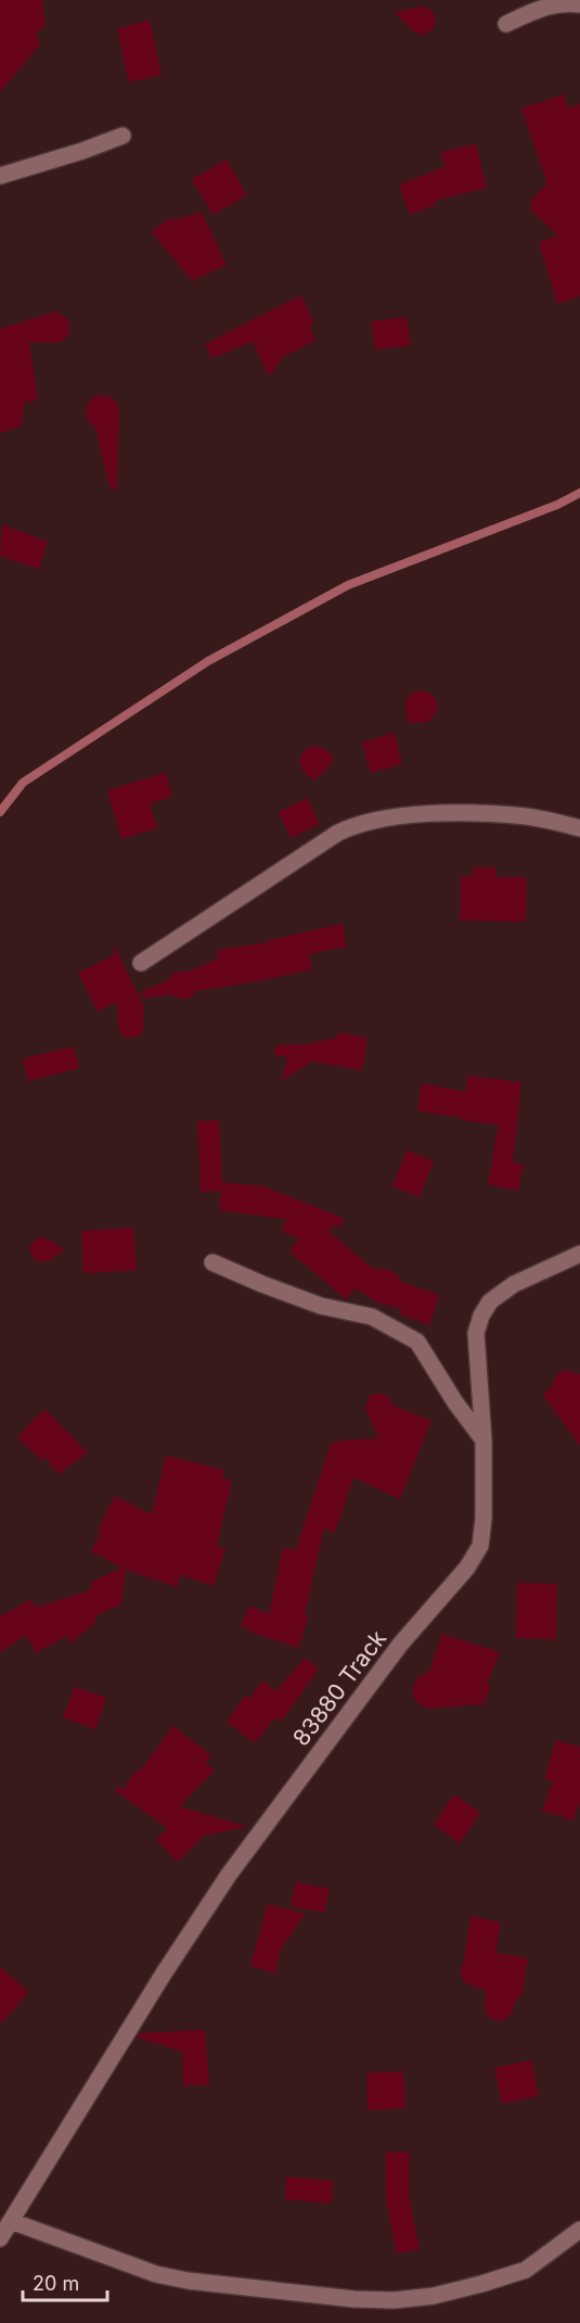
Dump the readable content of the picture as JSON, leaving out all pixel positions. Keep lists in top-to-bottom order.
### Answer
{
  "streets": {
    "street": ["83880 Track"]
  },
  "scale_bar": "20 m"
}
